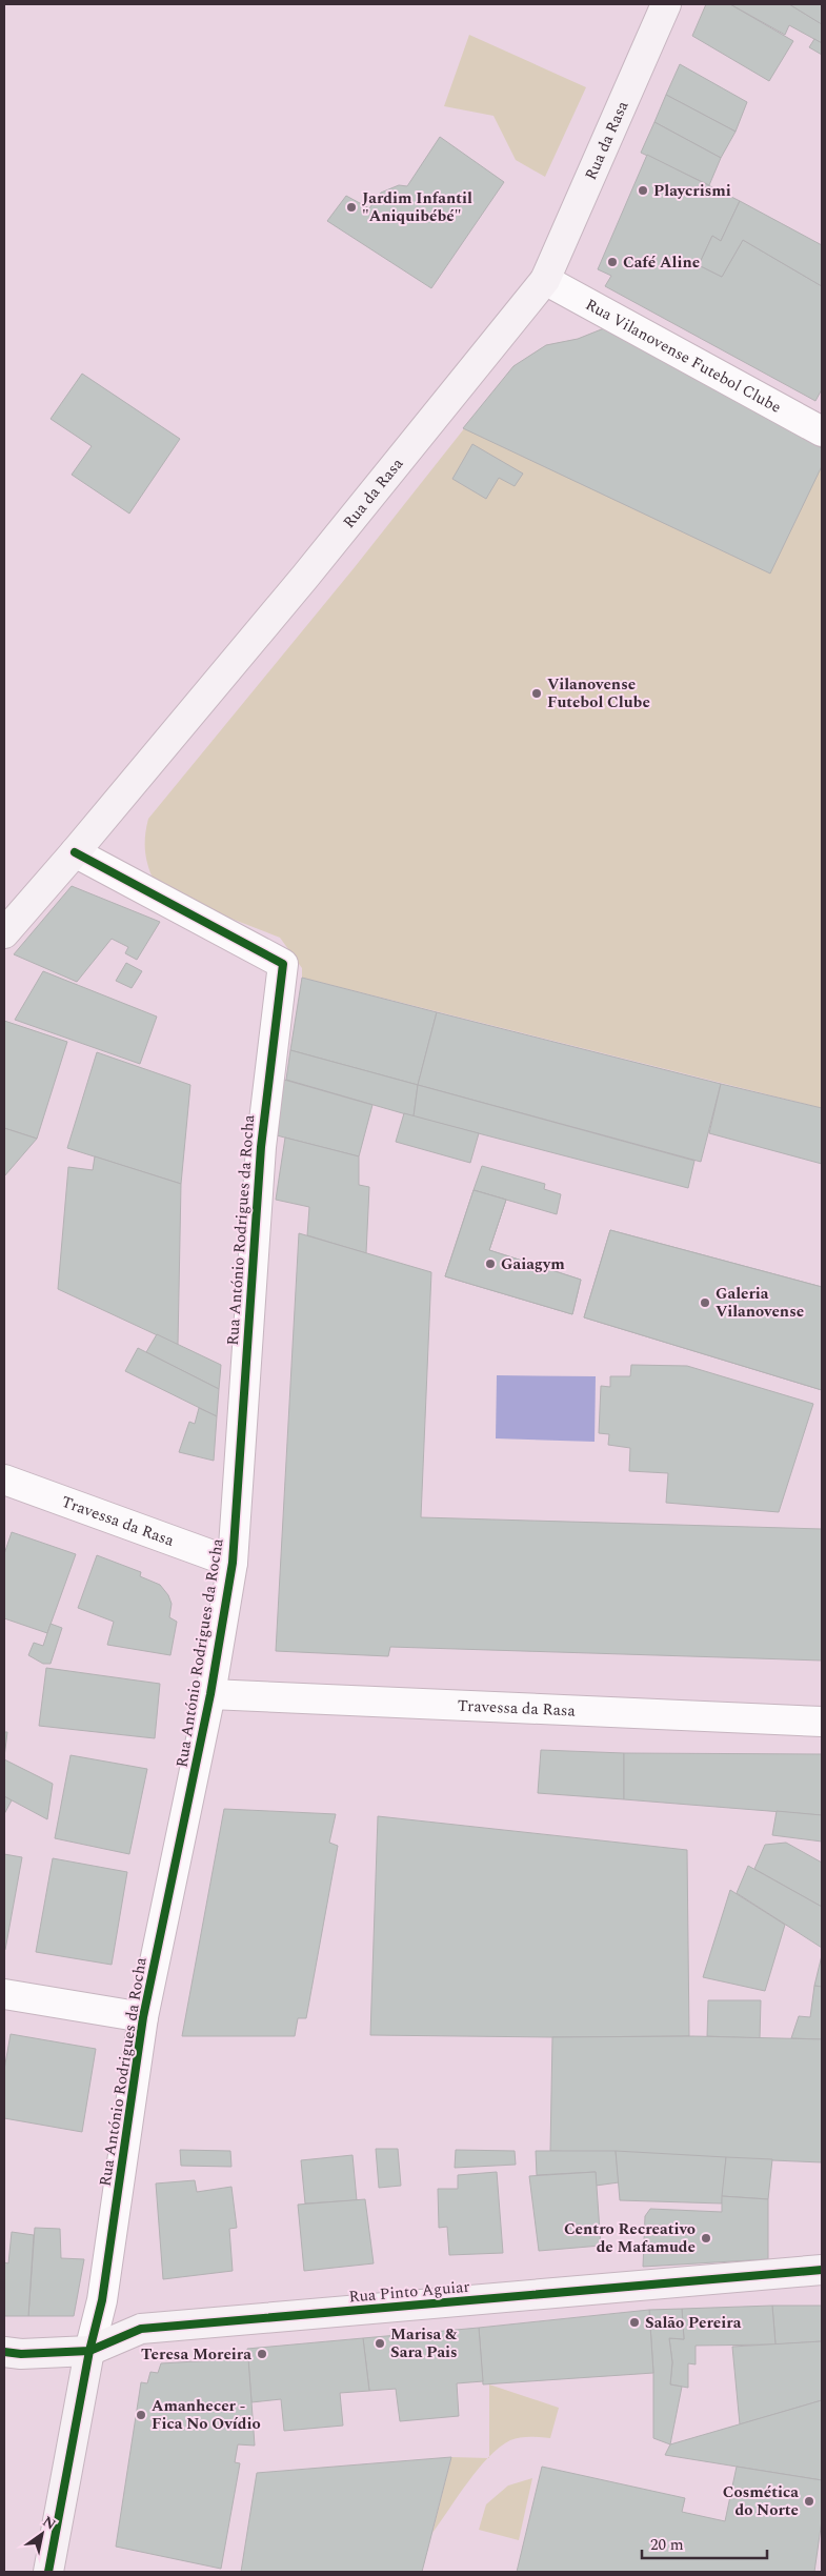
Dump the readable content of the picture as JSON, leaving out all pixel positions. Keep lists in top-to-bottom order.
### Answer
{
  "streets": {
    "main road": ["Rua da Rasa", "Rua António Rodrigues da Rocha", "Rua Pinto Aguiar"],
    "street": ["Rua Vilanovense Futebol Clube", "Travessa da Rasa"]
  },
  "crossings": [
    ["Rua da Rasa", "Rua Vilanovense Futebol Clube"],
    ["Rua da Rasa", "Rua António Rodrigues da Rocha"],
    ["Rua António Rodrigues da Rocha", "Travessa da Rasa"],
    ["Rua António Rodrigues da Rocha", "Rua Pinto Aguiar"]
  ],
  "places": [
    "Playcrismi",
    "Jardim Infantil \"Aniquibébé\"",
    "Café Aline",
    "Vilanovense Futebol Clube",
    "Gaiagym",
    "Galeria Vilanovense",
    "Centro Recreativo de Mafamude",
    "Salão Pereira",
    "Marisa & Sara Pais",
    "Teresa Moreira",
    "Amanhecer - Fica No Ovídio",
    "Cosmética do Norte"
  ],
  "scale_bar": "20 m",
  "north": "top right"
}
